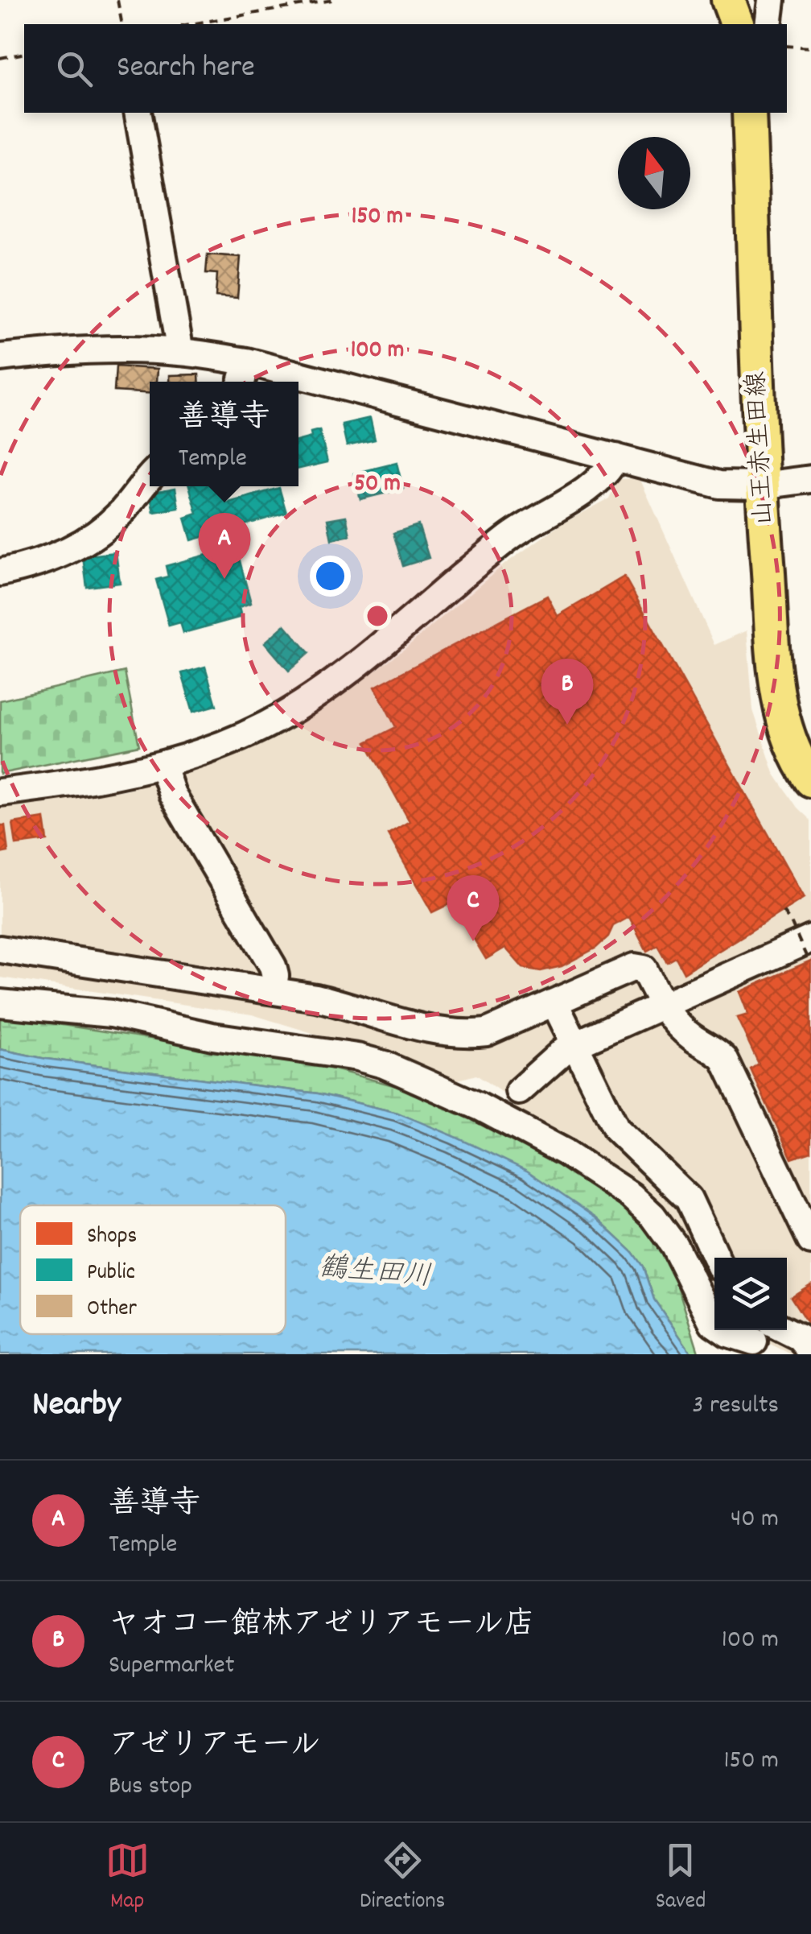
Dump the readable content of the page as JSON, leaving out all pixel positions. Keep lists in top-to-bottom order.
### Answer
{
  "streets": {
    "main road": ["山王赤生田線"]
  },
  "water": ["鶴生田川"],
  "legend": ["Shops", "Public", "Other"],
  "north": "top",
  "page": {
    "search": "Search here",
    "popup": ["善導寺", "Temple"],
    "pins": ["A", "B", "C"],
    "heading": ["Nearby", "3 results"],
    "list": [
      {
        "mark": "A",
        "name": "善導寺",
        "note": "Temple",
        "value": "40 m"
      },
      {
        "mark": "B",
        "name": "ヤオコー館林アゼリアモール店",
        "note": "Supermarket",
        "value": "100 m"
      },
      {
        "mark": "C",
        "name": "アゼリアモール",
        "note": "Bus stop",
        "value": "150 m"
      }
    ],
    "nav": ["Map", "Directions", "Saved"]
  },
  "rings": ["150 m", "100 m", "50 m"]
}
